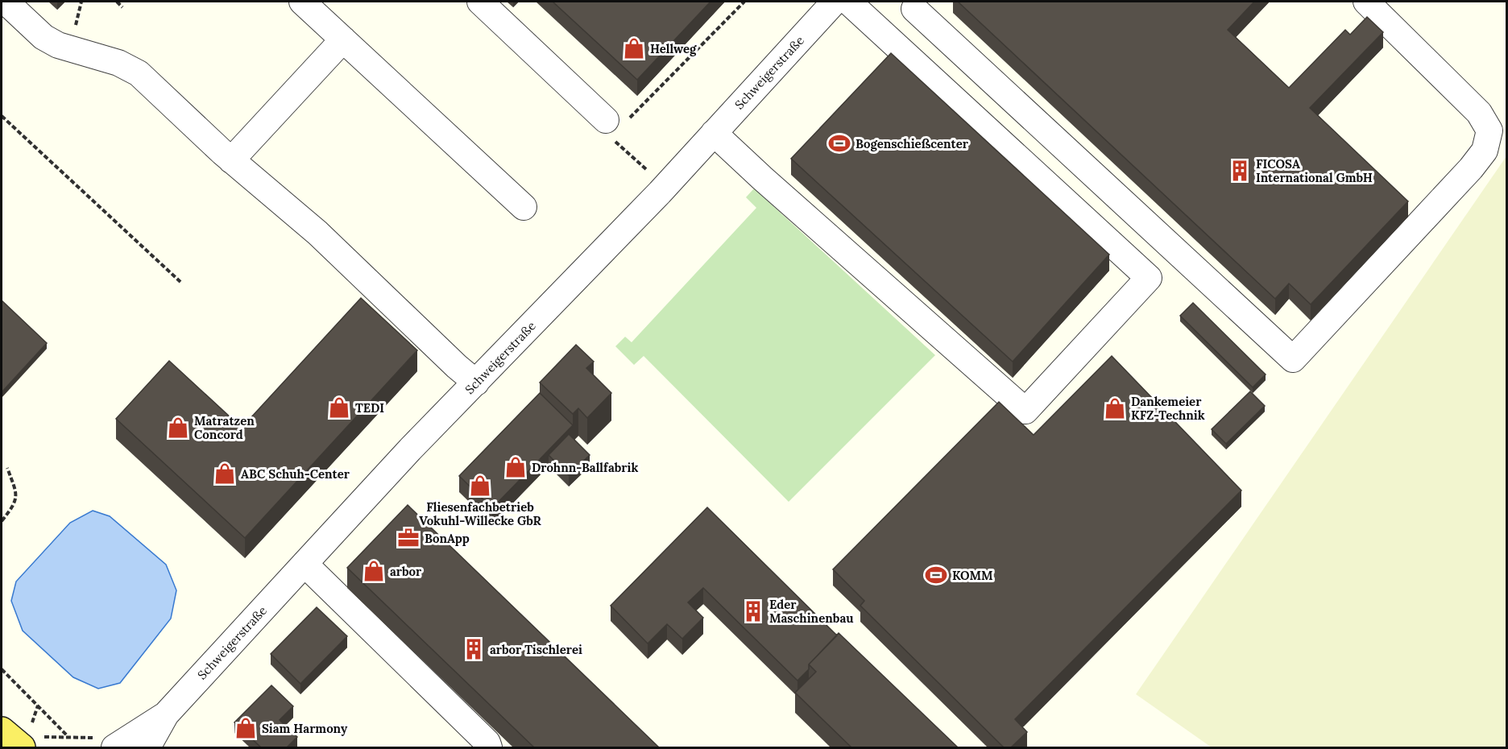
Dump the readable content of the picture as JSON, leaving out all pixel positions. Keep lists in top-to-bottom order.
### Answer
{
  "streets": {
    "street": ["Schweigerstraße"]
  },
  "places": {
    "shop": [
      "Hellweg",
      "TEDI",
      "Dankemeier KFZ-Technik",
      "Matratzen Concord",
      "Drohnn-Ballfabrik",
      "ABC Schuh-Center",
      "Fliesenfachbetrieb Vokuhl-Willecke GbR",
      "arbor",
      "Siam Harmony"
    ],
    "sports": ["Bogenschießcenter", "KOMM"],
    "building": ["FICOSA International GmbH", "Eder Maschinenbau", "arbor Tischlerei"],
    "office": ["BonApp"]
  }
}
